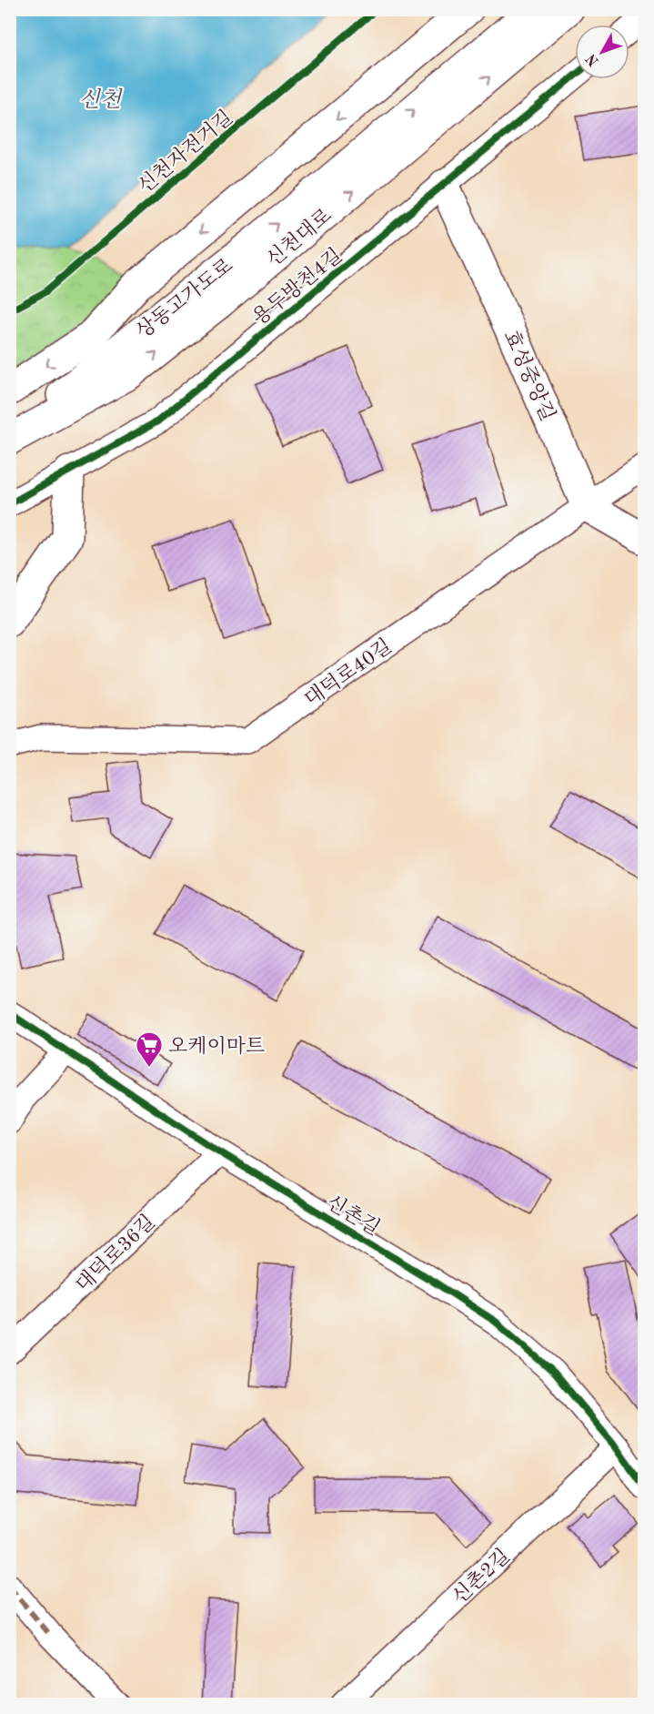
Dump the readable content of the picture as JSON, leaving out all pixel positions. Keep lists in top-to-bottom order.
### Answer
{
  "streets": {
    "main road": ["신천대로", "상동고가도로", "효성중앙길"],
    "street": [
      "용두방천4길",
      "대덕로40길",
      "신촌길",
      "대덕로36길",
      "신촌2길"
    ],
    "cycle path": ["신천자전거길"]
  },
  "crossings": [
    ["신천대로", "상동고가도로"],
    ["용두방천4길", "효성중앙길"],
    ["효성중앙길", "대덕로40길"],
    ["신촌길", "대덕로36길"],
    ["신촌길", "신촌2길"]
  ],
  "water": ["신천"],
  "places": {
    "supermarket": ["오케이마트"]
  },
  "north": "bottom left"
}
